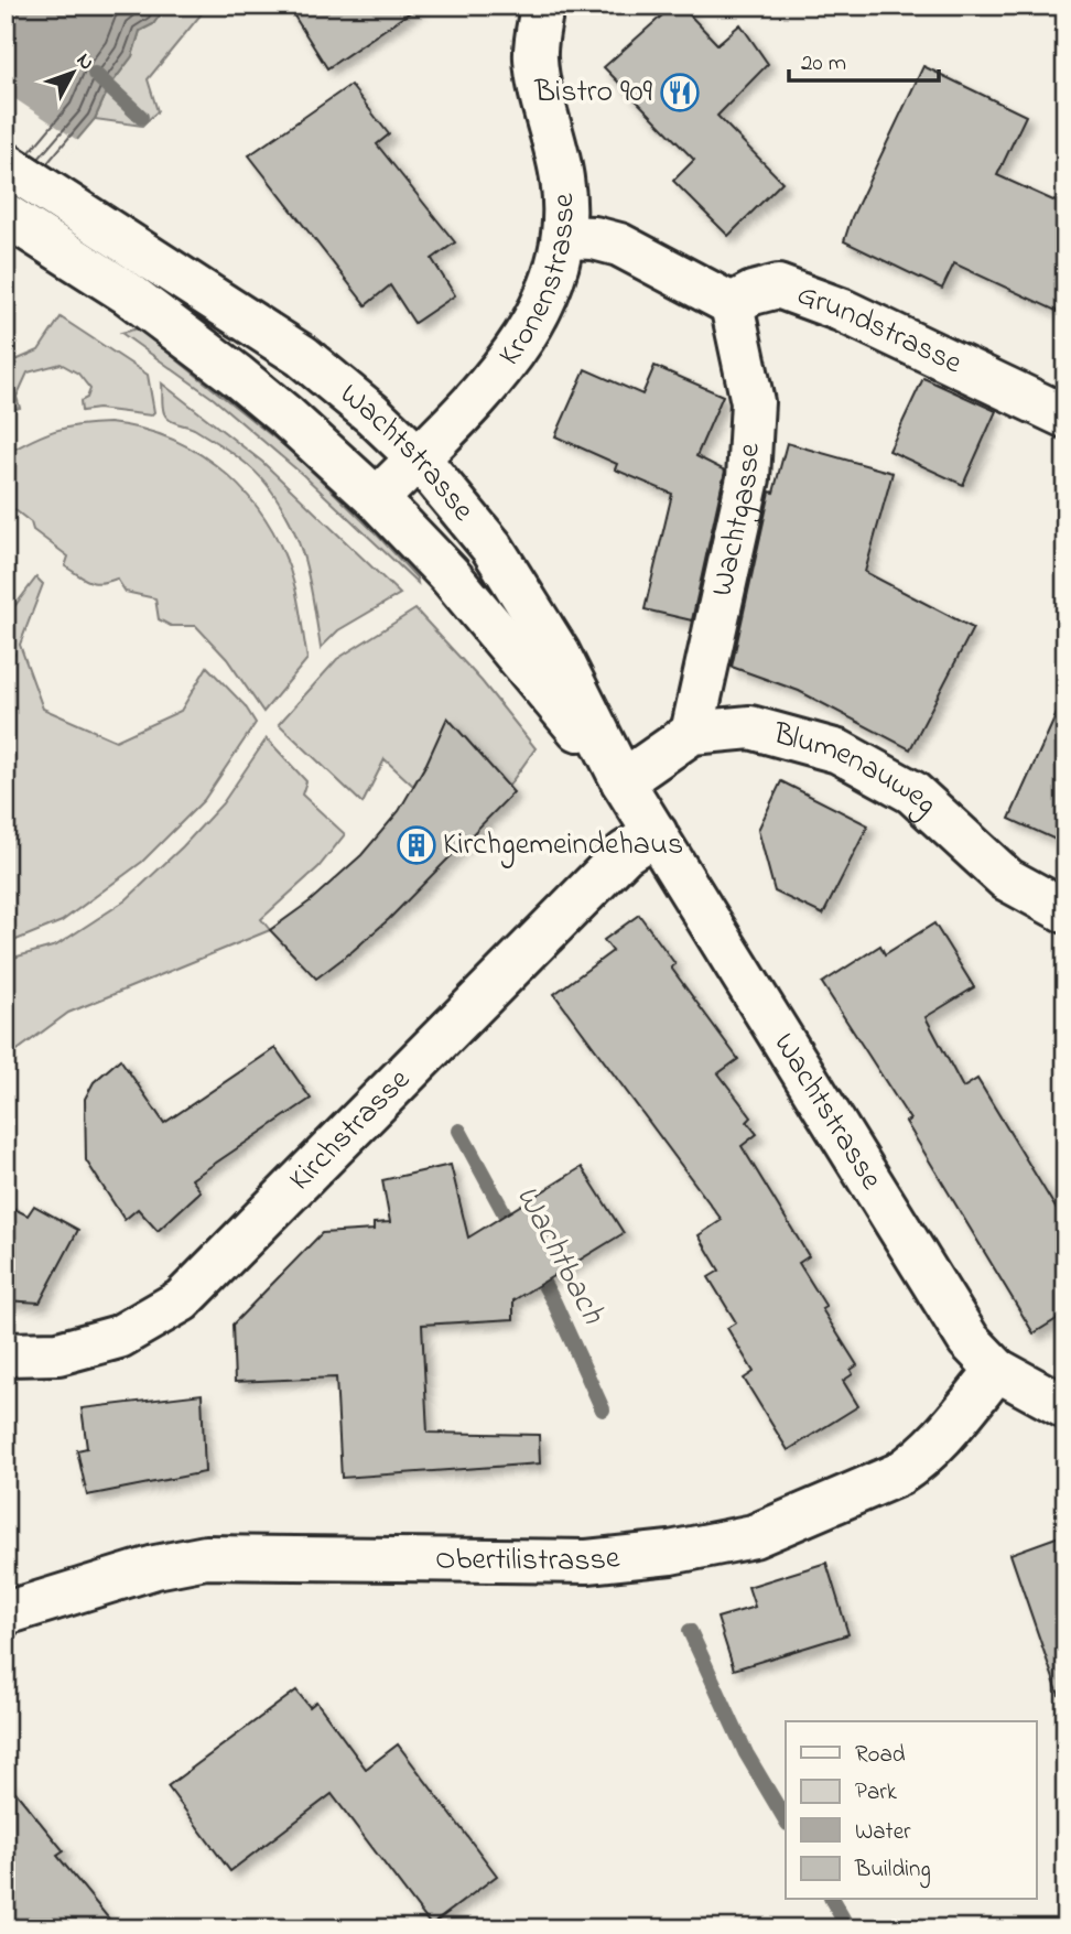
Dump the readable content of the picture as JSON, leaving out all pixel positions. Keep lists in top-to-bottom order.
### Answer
{
  "streets": {
    "street": [
      "Kronenstrasse",
      "Grundstrasse",
      "Wachtstrasse",
      "Wachtgasse",
      "Blumenauweg",
      "Kirchstrasse",
      "Obertilistrasse"
    ]
  },
  "crossings": [
    ["Kronenstrasse", "Wachtstrasse"],
    ["Grundstrasse", "Wachtgasse"],
    ["Wachtstrasse", "Blumenauweg"],
    ["Wachtstrasse", "Kirchstrasse"],
    ["Wachtstrasse", "Obertilistrasse"],
    ["Wachtgasse", "Blumenauweg"]
  ],
  "water": ["Wachtbach"],
  "places": {
    "restaurant": ["Bistro 909"],
    "building": ["Kirchgemeindehaus"]
  },
  "legend": [
    "Road",
    "Park",
    "Water",
    "Building"
  ],
  "scale_bar": "20 m",
  "north": "top right"
}
